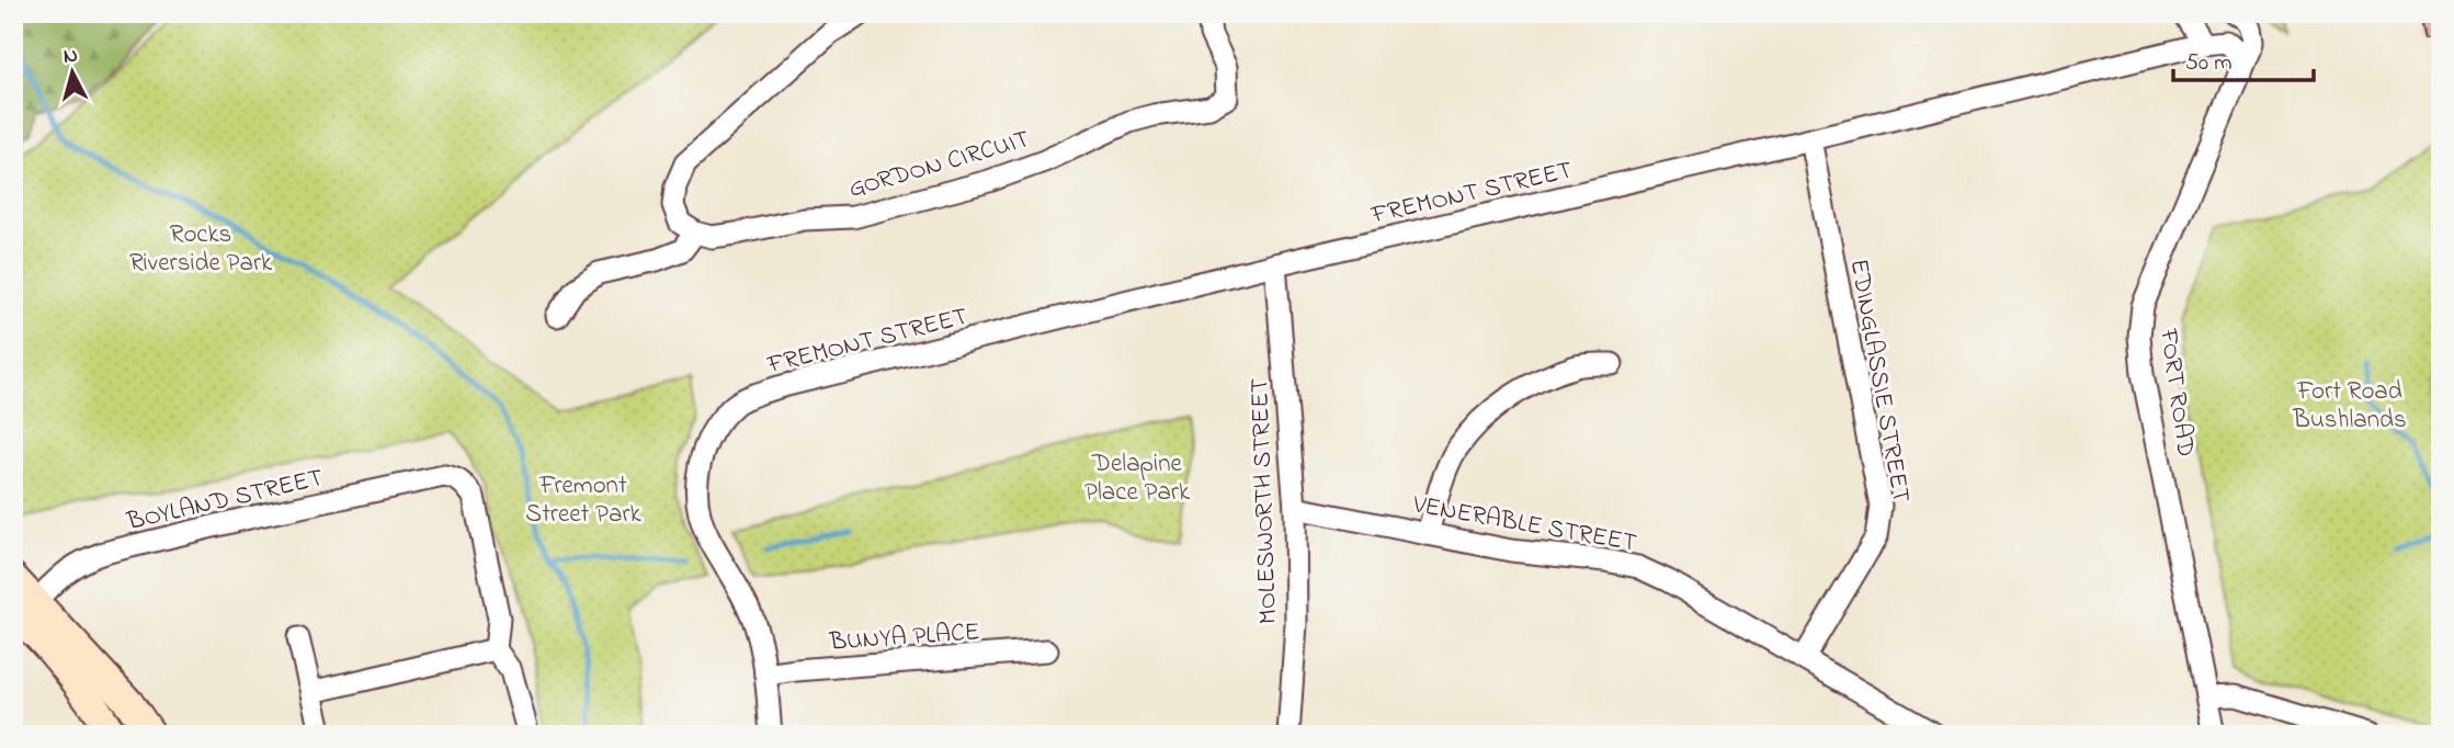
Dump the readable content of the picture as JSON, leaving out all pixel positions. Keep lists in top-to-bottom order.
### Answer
{
  "streets": {
    "street": [
      "GORDON CIRCUIT",
      "FREMONT STREET",
      "EDINGLASSIE STREET",
      "FORT ROAD",
      "BOYLAND STREET",
      "MOLESWORTH STREET",
      "VENERABLE STREET",
      "BUNYA PLACE"
    ]
  },
  "crossings": [
    ["FREMONT STREET", "EDINGLASSIE STREET"],
    ["FREMONT STREET", "MOLESWORTH STREET"],
    ["FREMONT STREET", "BUNYA PLACE"],
    ["EDINGLASSIE STREET", "VENERABLE STREET"],
    ["MOLESWORTH STREET", "VENERABLE STREET"]
  ],
  "parks": [
    "Rocks Riverside Park",
    "Fort Road Bushlands",
    "Delapine Place Park",
    "Fremont Street Park"
  ],
  "scale_bar": "50 m",
  "north": "top"
}
